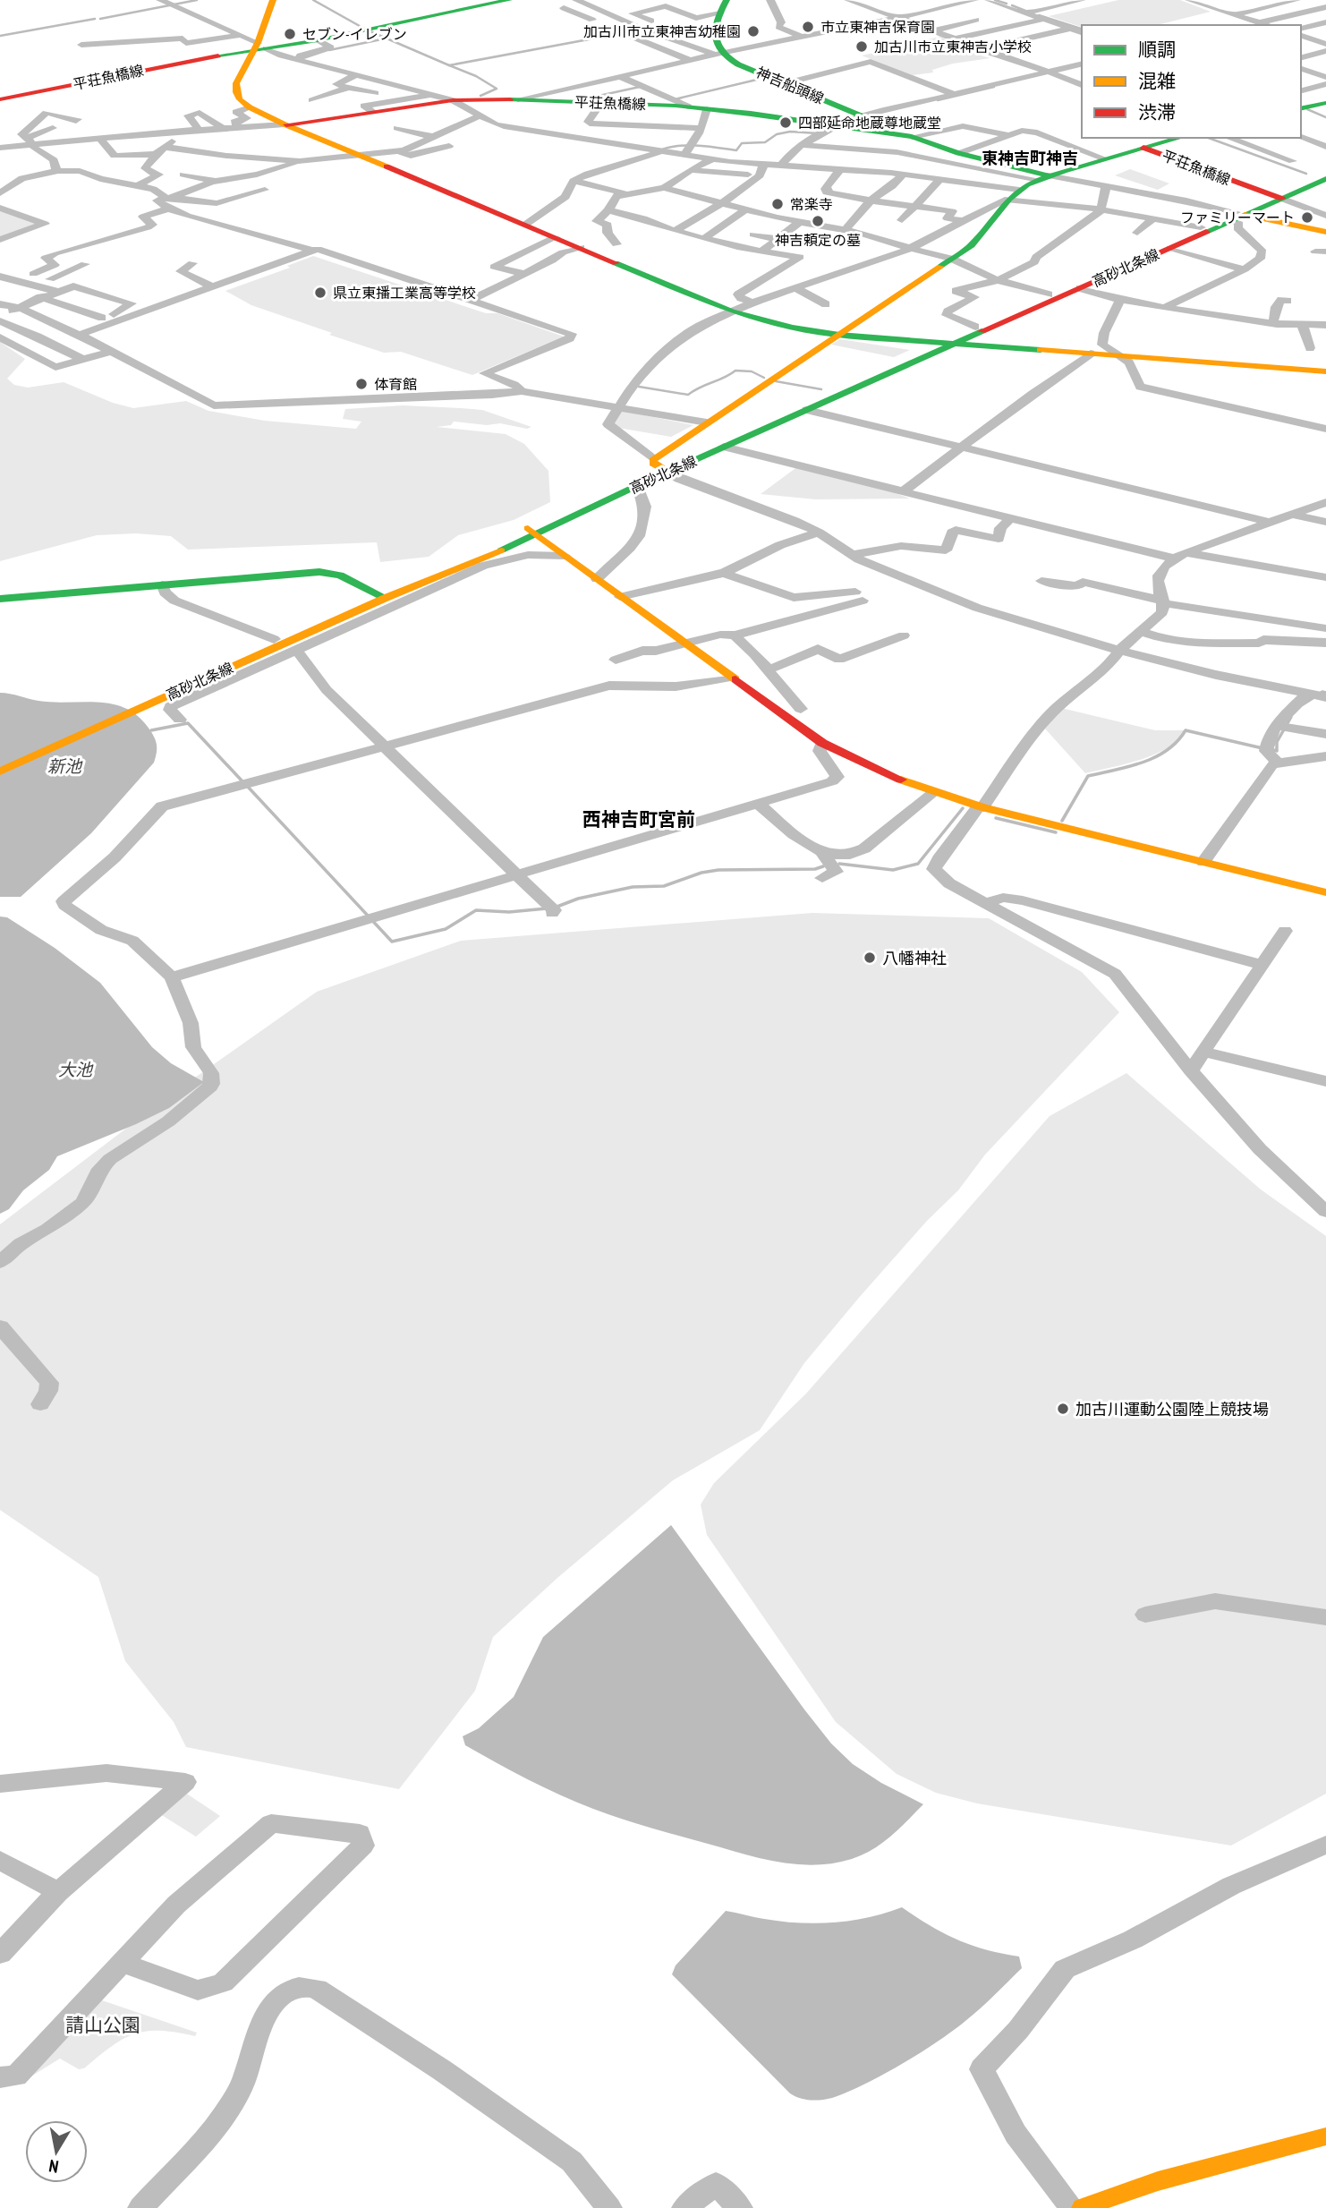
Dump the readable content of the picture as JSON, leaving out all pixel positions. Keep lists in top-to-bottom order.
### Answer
{
  "streets": {
    "main road": ["平荘魚橋線", "神吉船頭線", "高砂北条線"]
  },
  "crossings": [
    ["平荘魚橋線", "神吉船頭線"],
    ["平荘魚橋線", "高砂北条線"]
  ],
  "districts": ["東神吉町神吉", "西神吉町宮前"],
  "water": ["新池", "大池"],
  "parks": ["請山公園"],
  "places": [
    "市立東神吉保育園",
    "加古川市立東神吉幼稚園",
    "セブン-イレブン",
    "加古川市立東神吉小学校",
    "四部延命地蔵尊地蔵堂",
    "常楽寺",
    "ファミリーマート",
    "神吉頼定の墓",
    "県立東播工業高等学校",
    "体育館",
    "八幡神社",
    "加古川運動公園陸上競技場"
  ],
  "legend": ["順調", "混雑", "渋滞"],
  "north": "bottom"
}
